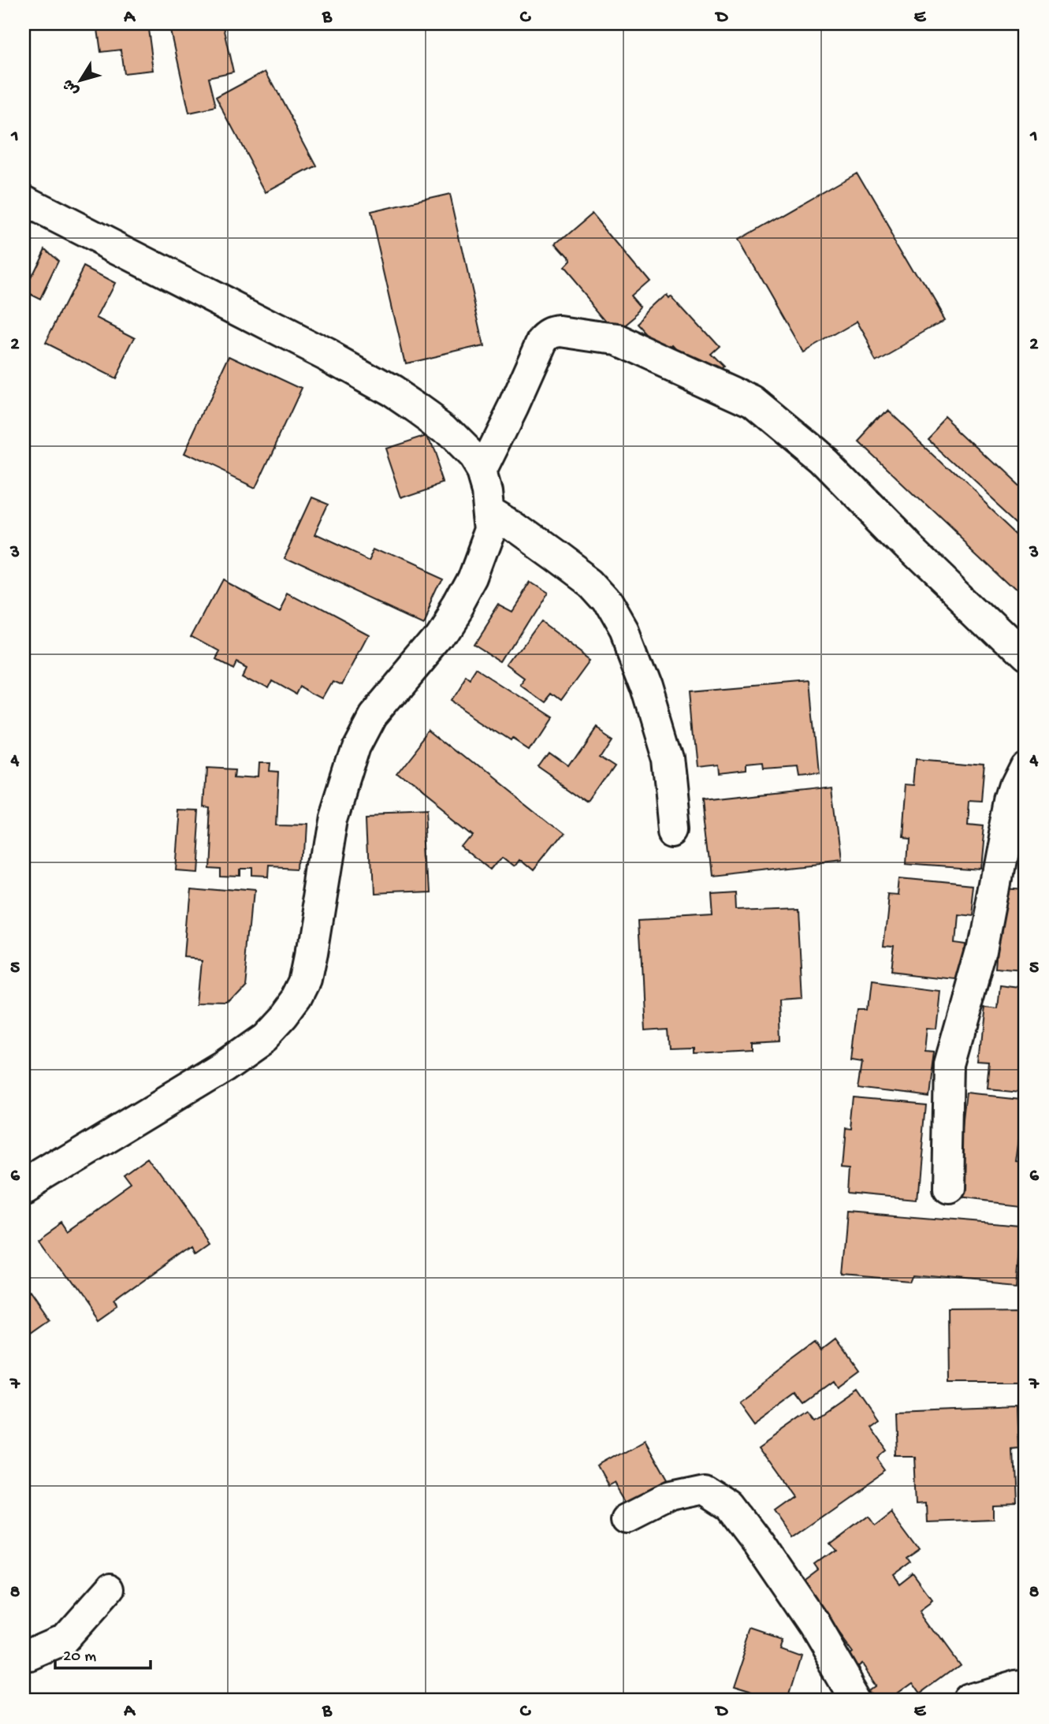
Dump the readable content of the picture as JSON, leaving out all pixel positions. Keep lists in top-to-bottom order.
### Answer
{
  "scale_bar": "20 m",
  "north": "bottom left",
  "grid": {
    "columns": [
      "A",
      "B",
      "C",
      "D",
      "E"
    ],
    "rows": [
      "1",
      "2",
      "3",
      "4",
      "5",
      "6",
      "7",
      "8"
    ]
  }
}
